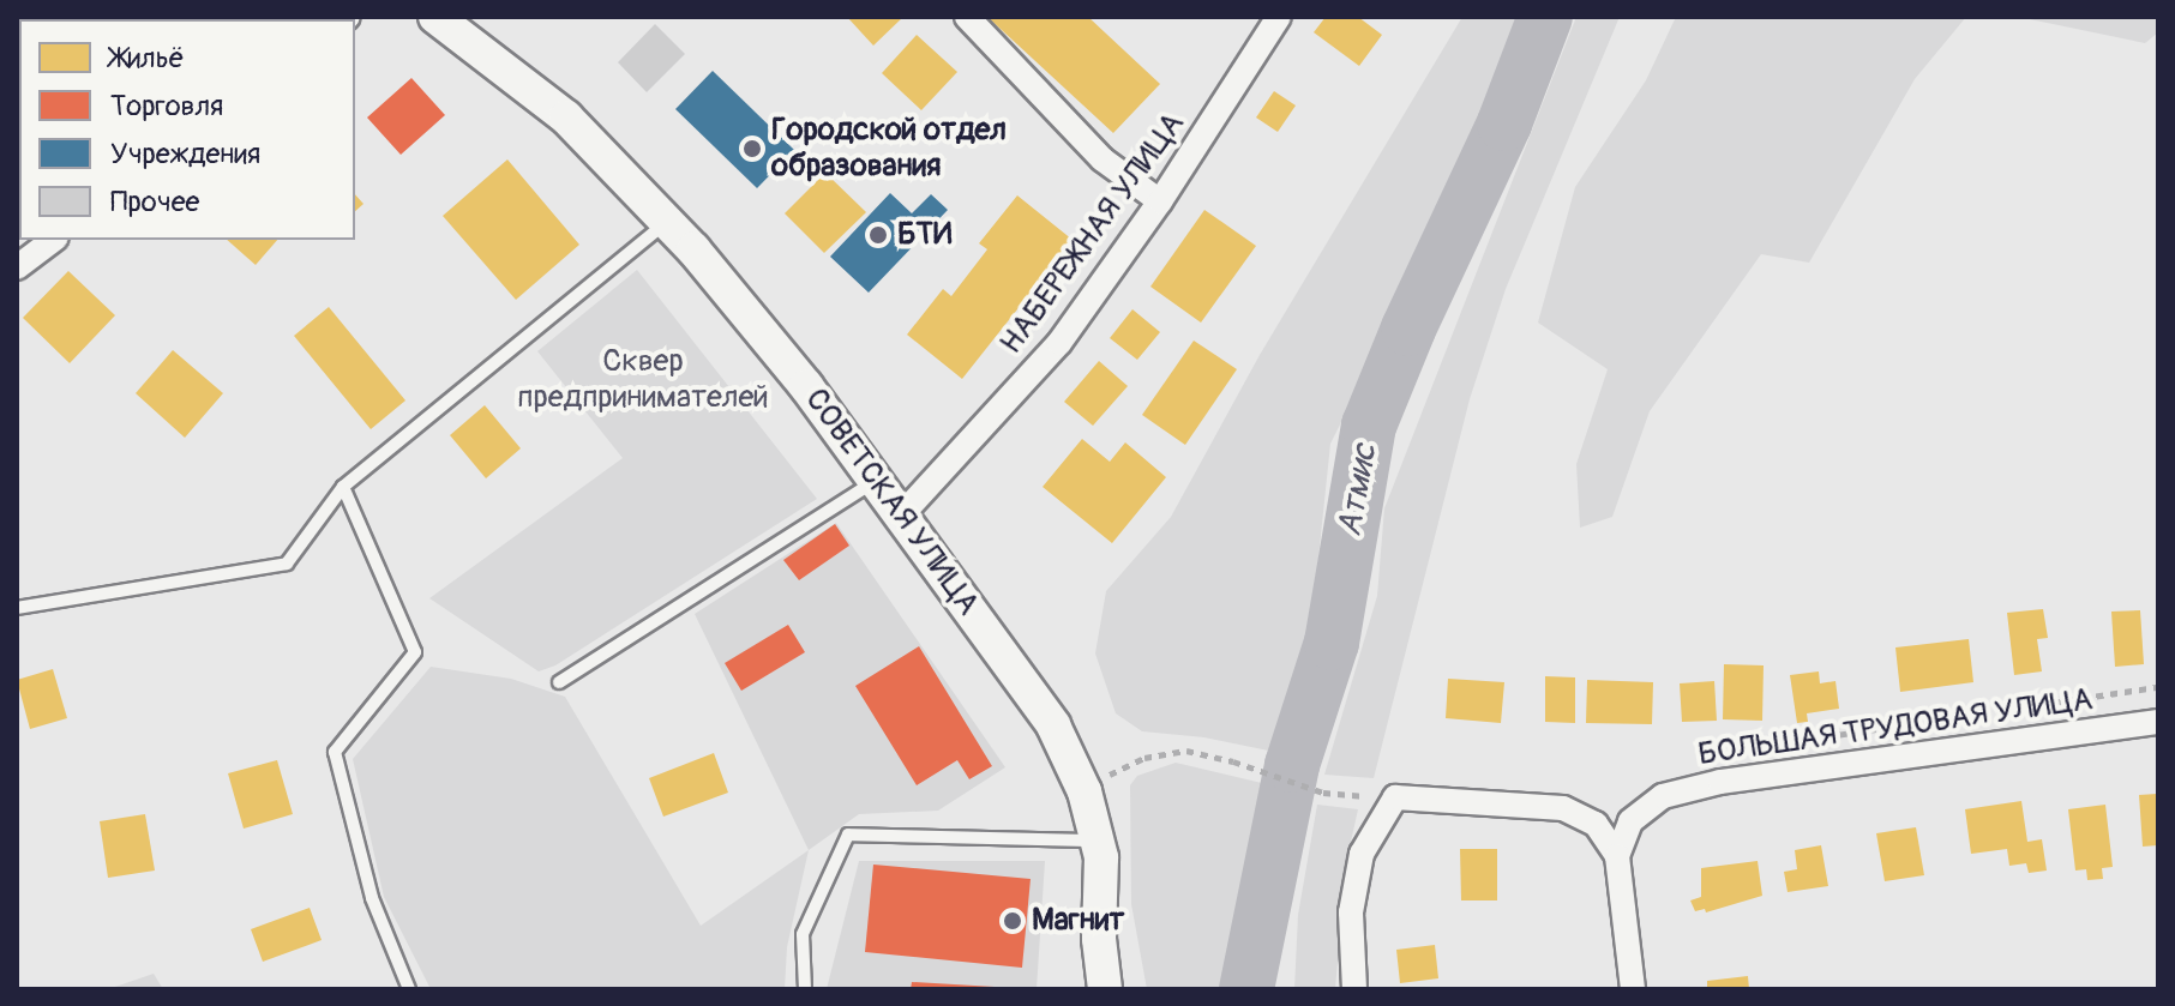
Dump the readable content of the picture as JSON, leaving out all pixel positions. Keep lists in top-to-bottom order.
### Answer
{
  "streets": {
    "main road": ["СОВЕТСКАЯ УЛИЦА"],
    "street": ["НАБЕРЕЖНАЯ УЛИЦА", "БОЛЬШАЯ ТРУДОВАЯ УЛИЦА"]
  },
  "crossings": [
    ["НАБЕРЕЖНАЯ УЛИЦА", "СОВЕТСКАЯ УЛИЦА"]
  ],
  "water": ["Атмис"],
  "parks": ["Сквер предпринимателей"],
  "places": ["Городской отдел образования", "БТИ", "Магнит"],
  "legend": [
    "Жильё",
    "Торговля",
    "Учреждения",
    "Прочее"
  ]
}
